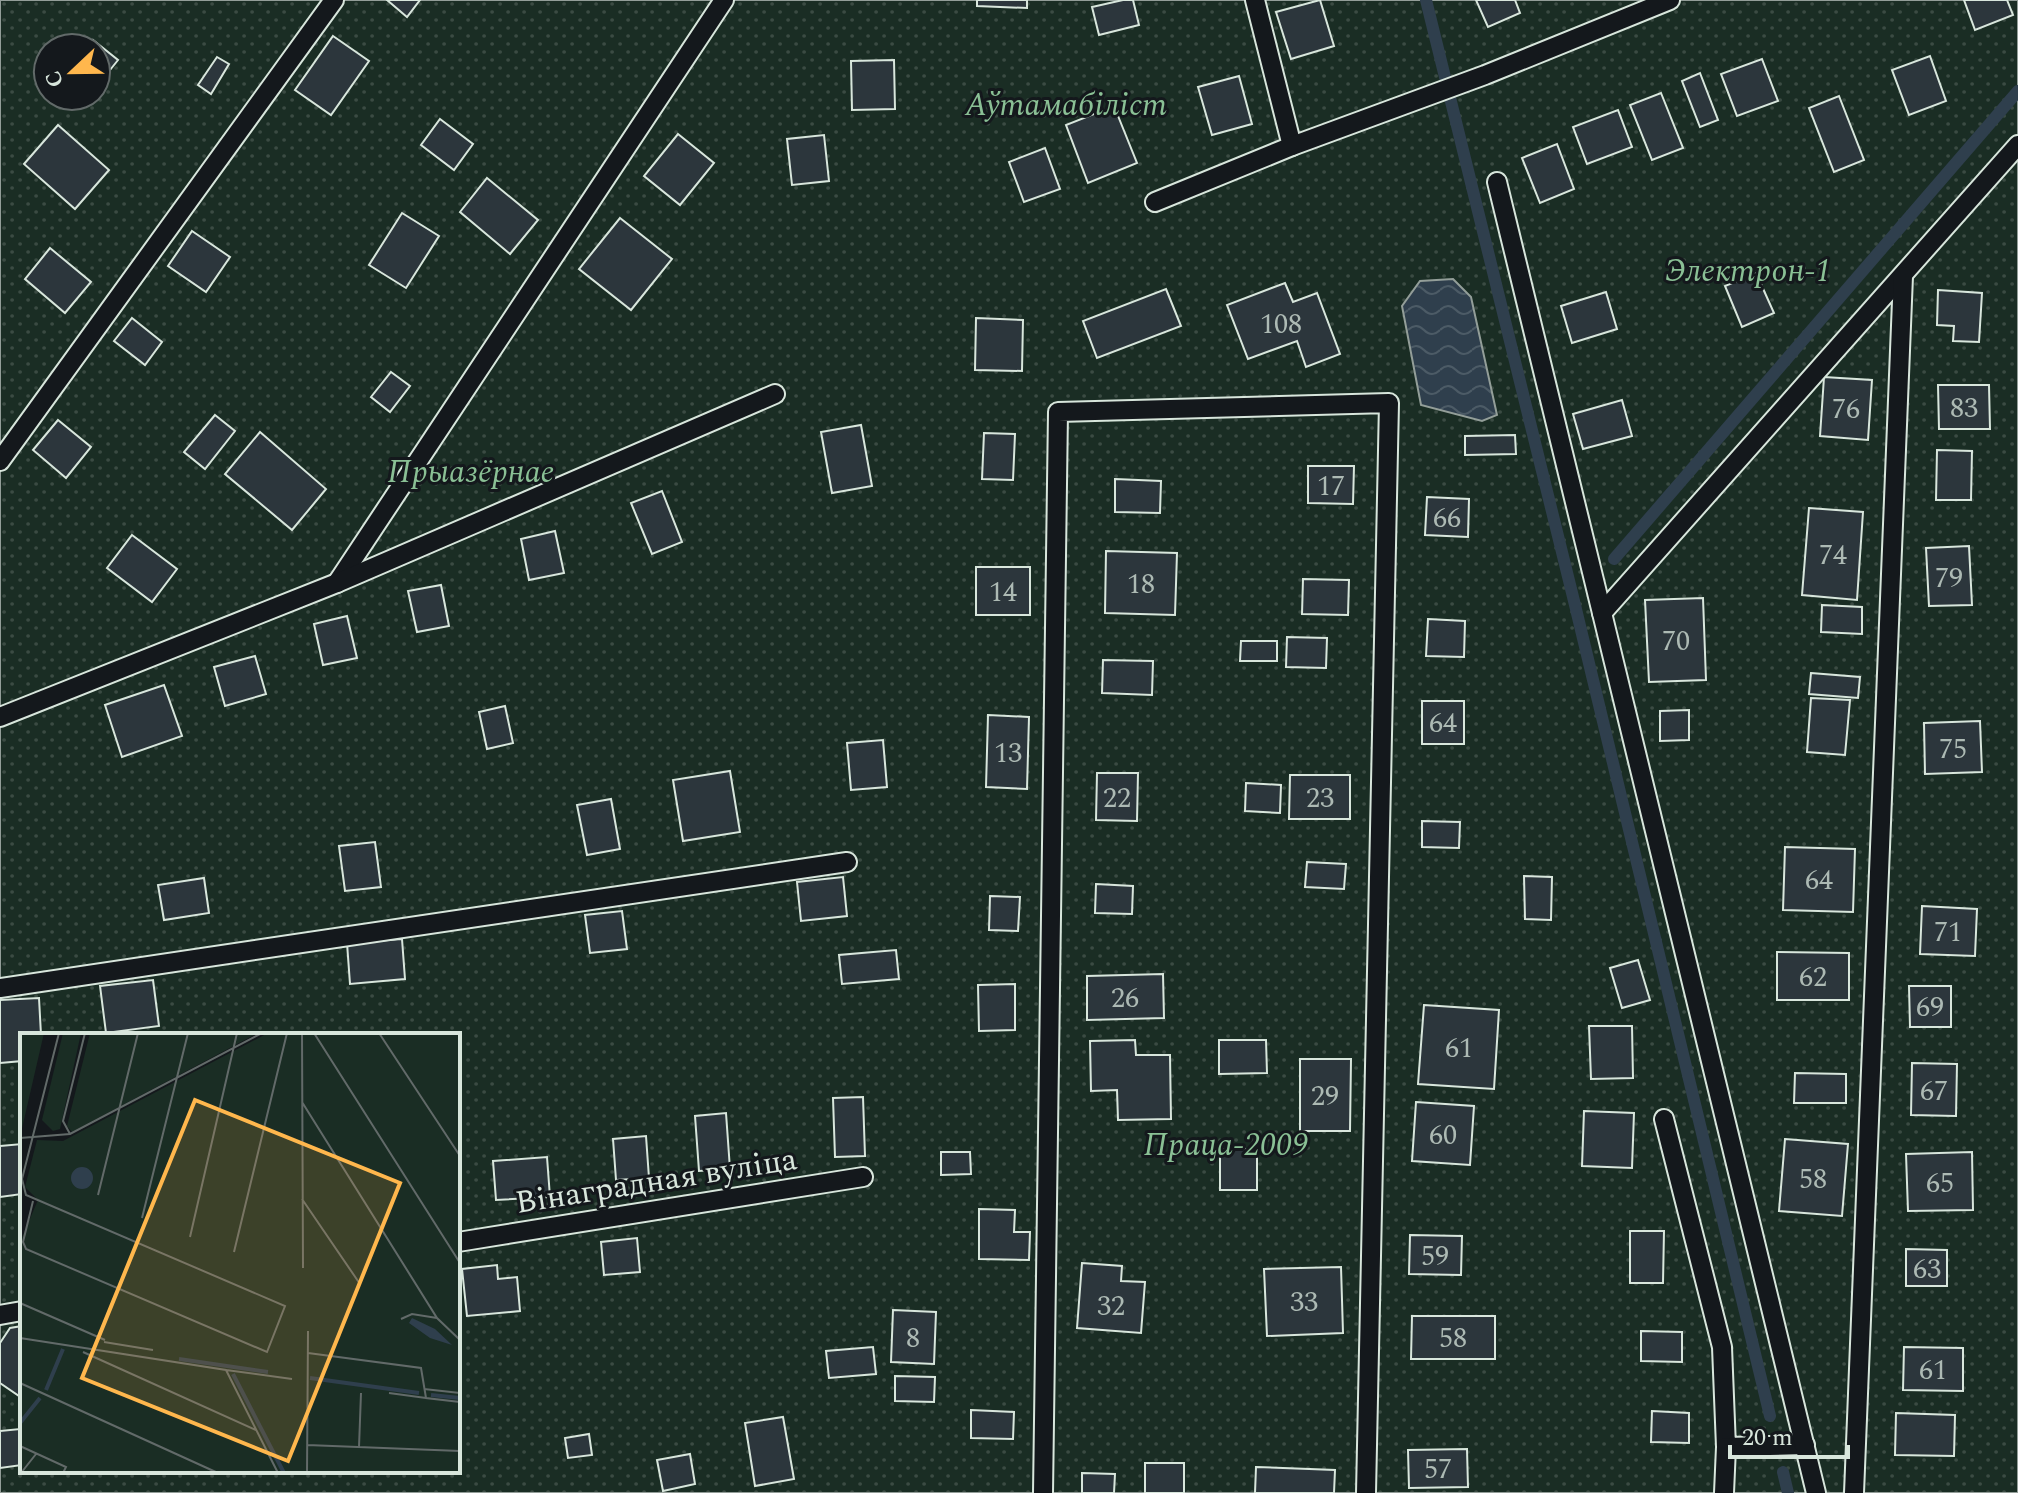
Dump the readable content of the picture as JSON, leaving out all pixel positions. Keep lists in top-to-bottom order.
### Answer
{
  "streets": {
    "lane": ["Вінаградная вуліца"]
  },
  "parks": [
    "Аўтамабіліст",
    "Электрон-1",
    "Прыазёрнае",
    "Праца-2009"
  ],
  "house_numbers": [
    "108",
    "83",
    "76",
    "17",
    "66",
    "74",
    "79",
    "18",
    "14",
    "70",
    "64",
    "75",
    "13",
    "22",
    "23",
    "64",
    "71",
    "62",
    "26",
    "69",
    "61",
    "67",
    "29",
    "60",
    "58",
    "65",
    "59",
    "63",
    "33",
    "32",
    "8",
    "58",
    "61",
    "57"
  ],
  "scale_bar": "20 m",
  "north": "left"
}
